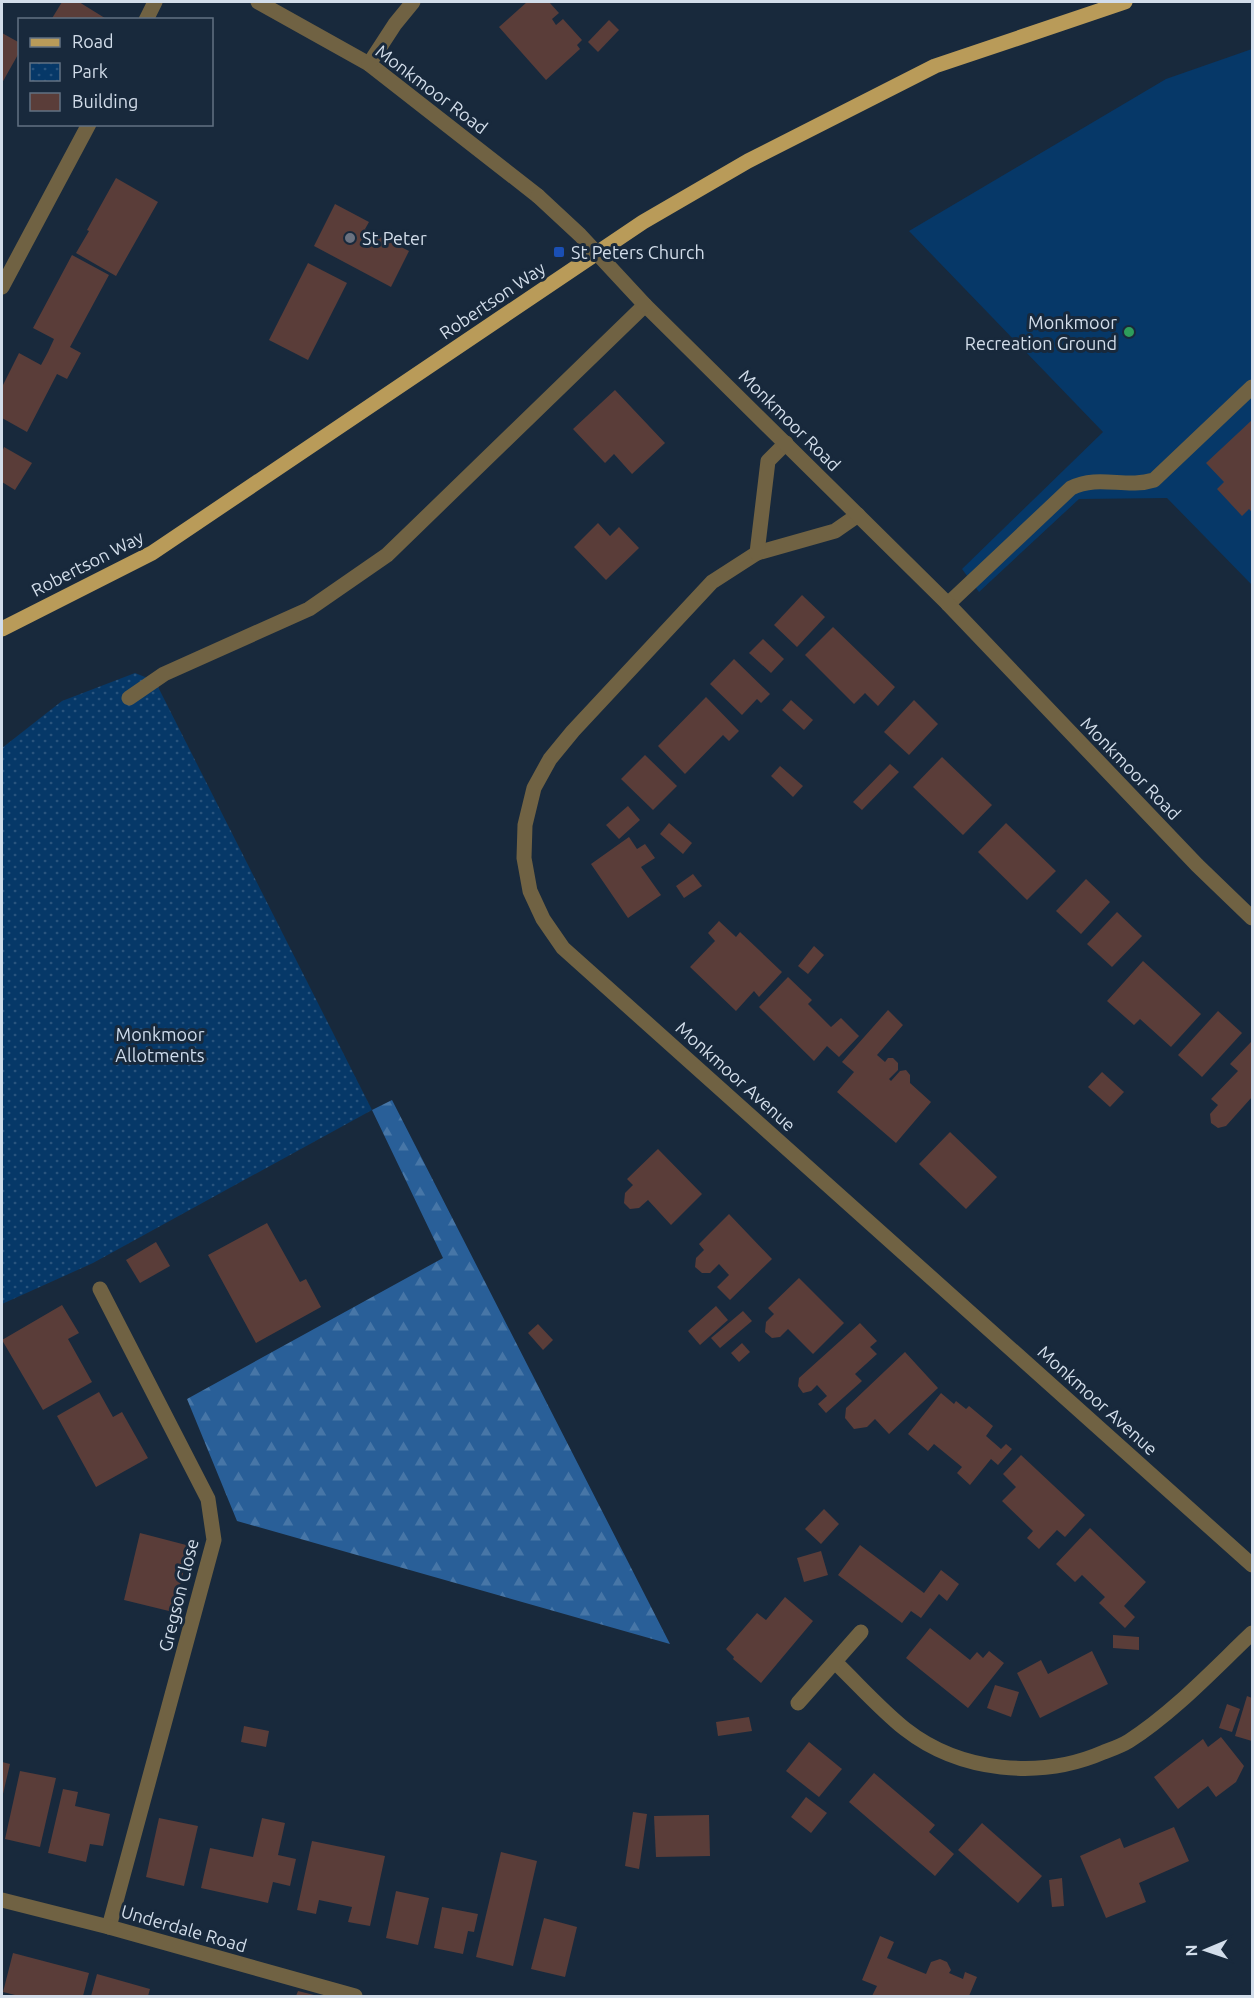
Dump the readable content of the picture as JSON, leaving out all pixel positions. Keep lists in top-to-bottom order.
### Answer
{
  "streets": {
    "main road": ["Robertson Way"],
    "street": [
      "Monkmoor Road",
      "Monkmoor Avenue",
      "Gregson Close",
      "Underdale Road"
    ]
  },
  "crossings": [
    ["Monkmoor Road", "Monkmoor Avenue"],
    ["Gregson Close", "Underdale Road"]
  ],
  "parks": ["Monkmoor Allotments"],
  "places": {
    "other": ["St Peter", "Monkmoor Recreation Ground"],
    "transit": ["St Peters Church"]
  },
  "legend": ["Road", "Park", "Building"],
  "north": "left"
}
